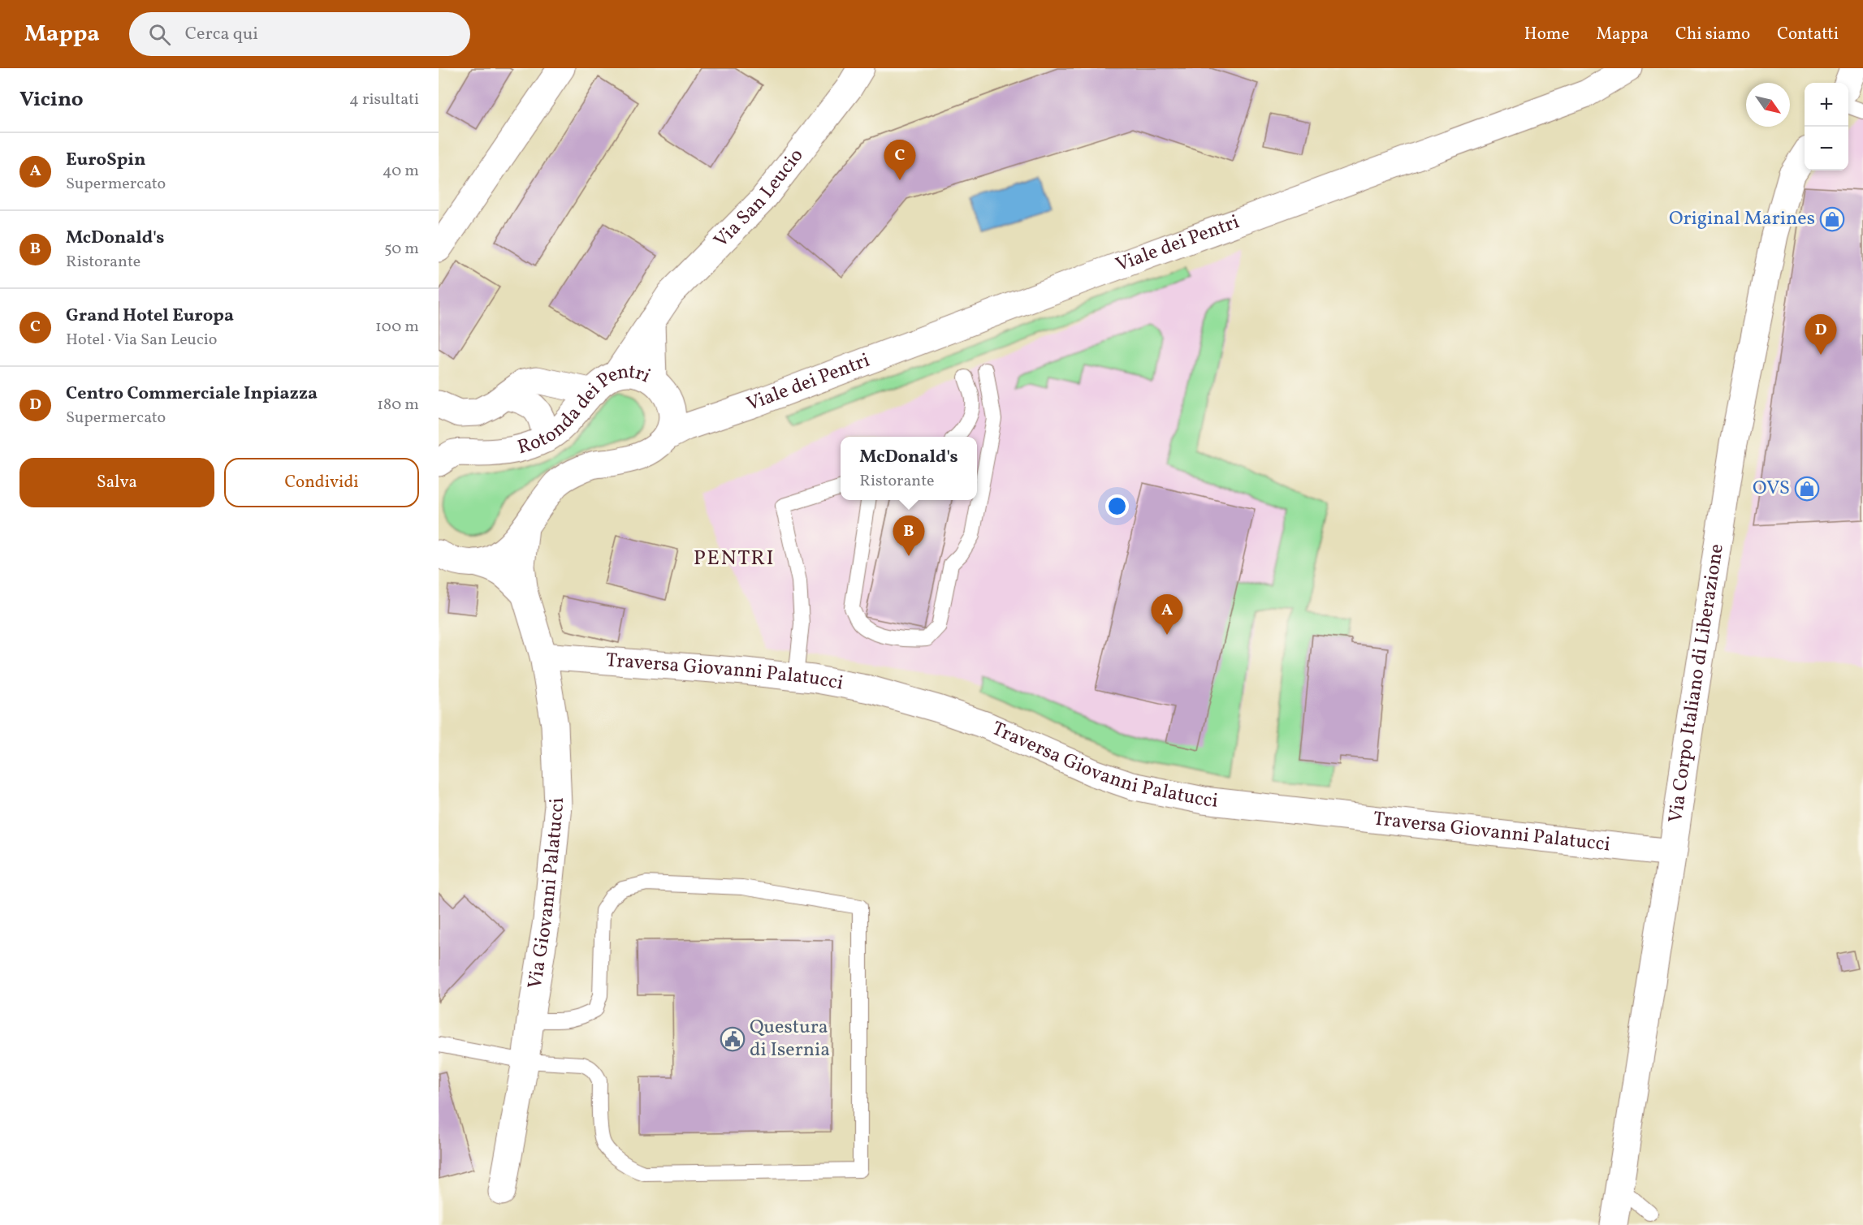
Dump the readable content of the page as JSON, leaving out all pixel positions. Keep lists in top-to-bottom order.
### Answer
{
  "streets": {
    "street": [
      "Via San Leucio",
      "Viale dei Pentri",
      "Rotonda dei Pentri",
      "Traversa Giovanni Palatucci",
      "Via Corpo Italiano di Liberazione",
      "Via Giovanni Palatucci"
    ]
  },
  "crossings": [
    ["Via San Leucio", "Rotonda dei Pentri"],
    ["Viale dei Pentri", "Rotonda dei Pentri"],
    ["Traversa Giovanni Palatucci", "Via Corpo Italiano di Liberazione"],
    ["Traversa Giovanni Palatucci", "Via Giovanni Palatucci"]
  ],
  "districts": ["PENTRI"],
  "places": {
    "shop": ["Original Marines", "OVS"],
    "public building": ["Questura di Isernia"]
  },
  "north": "bottom right",
  "page": {
    "header": "Mappa",
    "search": "Cerca qui",
    "nav": [
      "Home",
      "Mappa",
      "Chi siamo",
      "Contatti"
    ],
    "heading": ["Vicino", "4 risultati"],
    "map_buttons": ["+", "−"],
    "list": [
      {
        "mark": "A",
        "name": "EuroSpin",
        "note": "Supermercato",
        "value": "40 m"
      },
      {
        "mark": "B",
        "name": "McDonald's",
        "note": "Ristorante",
        "value": "50 m"
      },
      {
        "mark": "C",
        "name": "Grand Hotel Europa",
        "note": "Hotel · Via San Leucio",
        "value": "100 m"
      },
      {
        "mark": "D",
        "name": "Centro Commerciale Inpiazza",
        "note": "Supermercato",
        "value": "180 m"
      }
    ],
    "pins": [
      "C",
      "D",
      "B",
      "A"
    ],
    "popup": ["McDonald's", "Ristorante"],
    "buttons": ["Salva", "Condividi"]
  }
}
